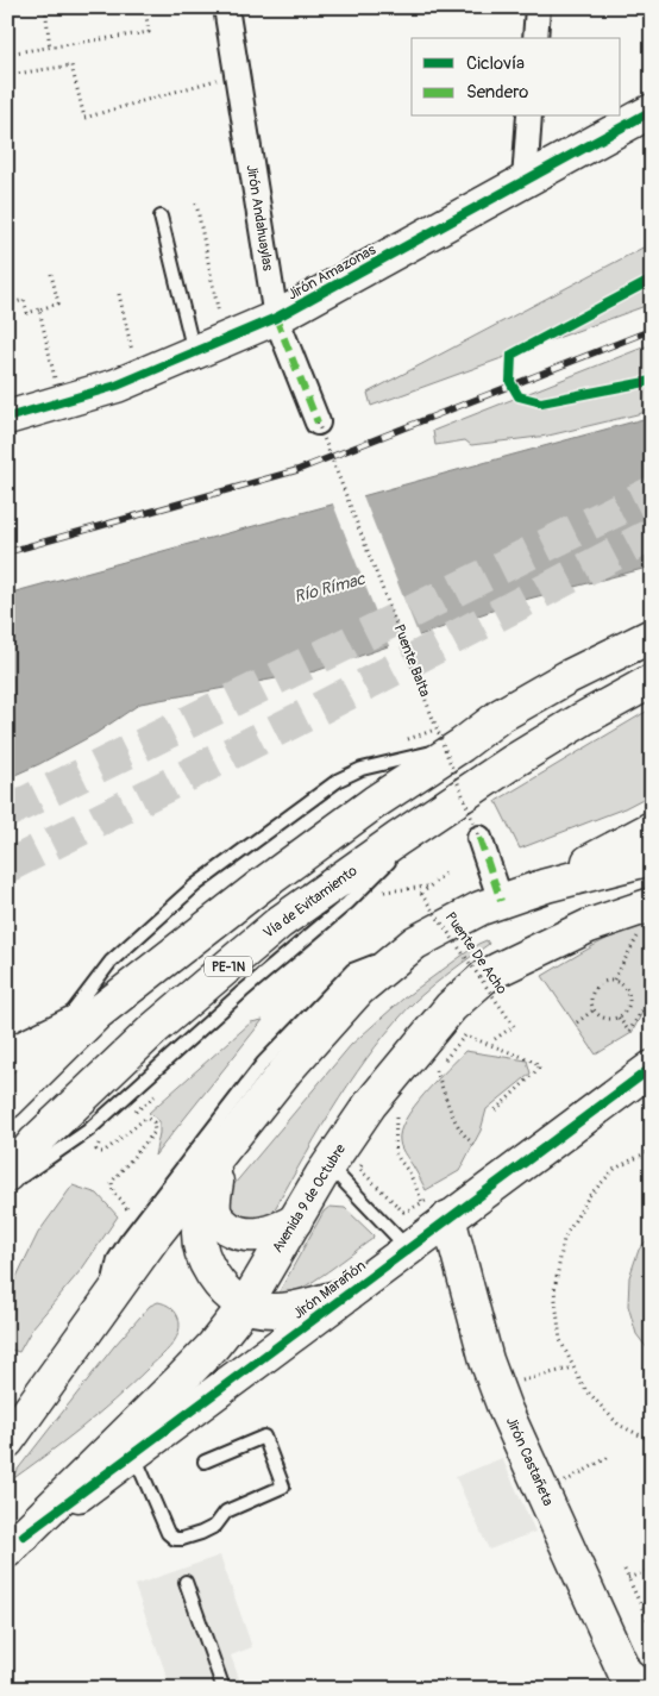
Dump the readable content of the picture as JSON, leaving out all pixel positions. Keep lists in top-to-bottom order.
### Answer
{
  "streets": {
    "main road": [
      "Jirón Amazonas",
      "Vía de Evitamiento",
      "PE-1N",
      "Avenida 9 de Octubre",
      "Jirón Marañón",
      "Jirón Castañeta"
    ],
    "street": ["Jirón Andahuaylas"],
    "path": ["Puente Balta", "Puente De Acho"]
  },
  "crossings": [
    ["Jirón Andahuaylas", "Jirón Amazonas"],
    ["Jirón Andahuaylas", "Puente Balta"],
    ["Avenida 9 de Octubre", "Jirón Marañón"],
    ["Jirón Marañón", "Jirón Castañeta"]
  ],
  "water": ["Río Rímac"],
  "legend": ["Ciclovía", "Sendero"]
}
